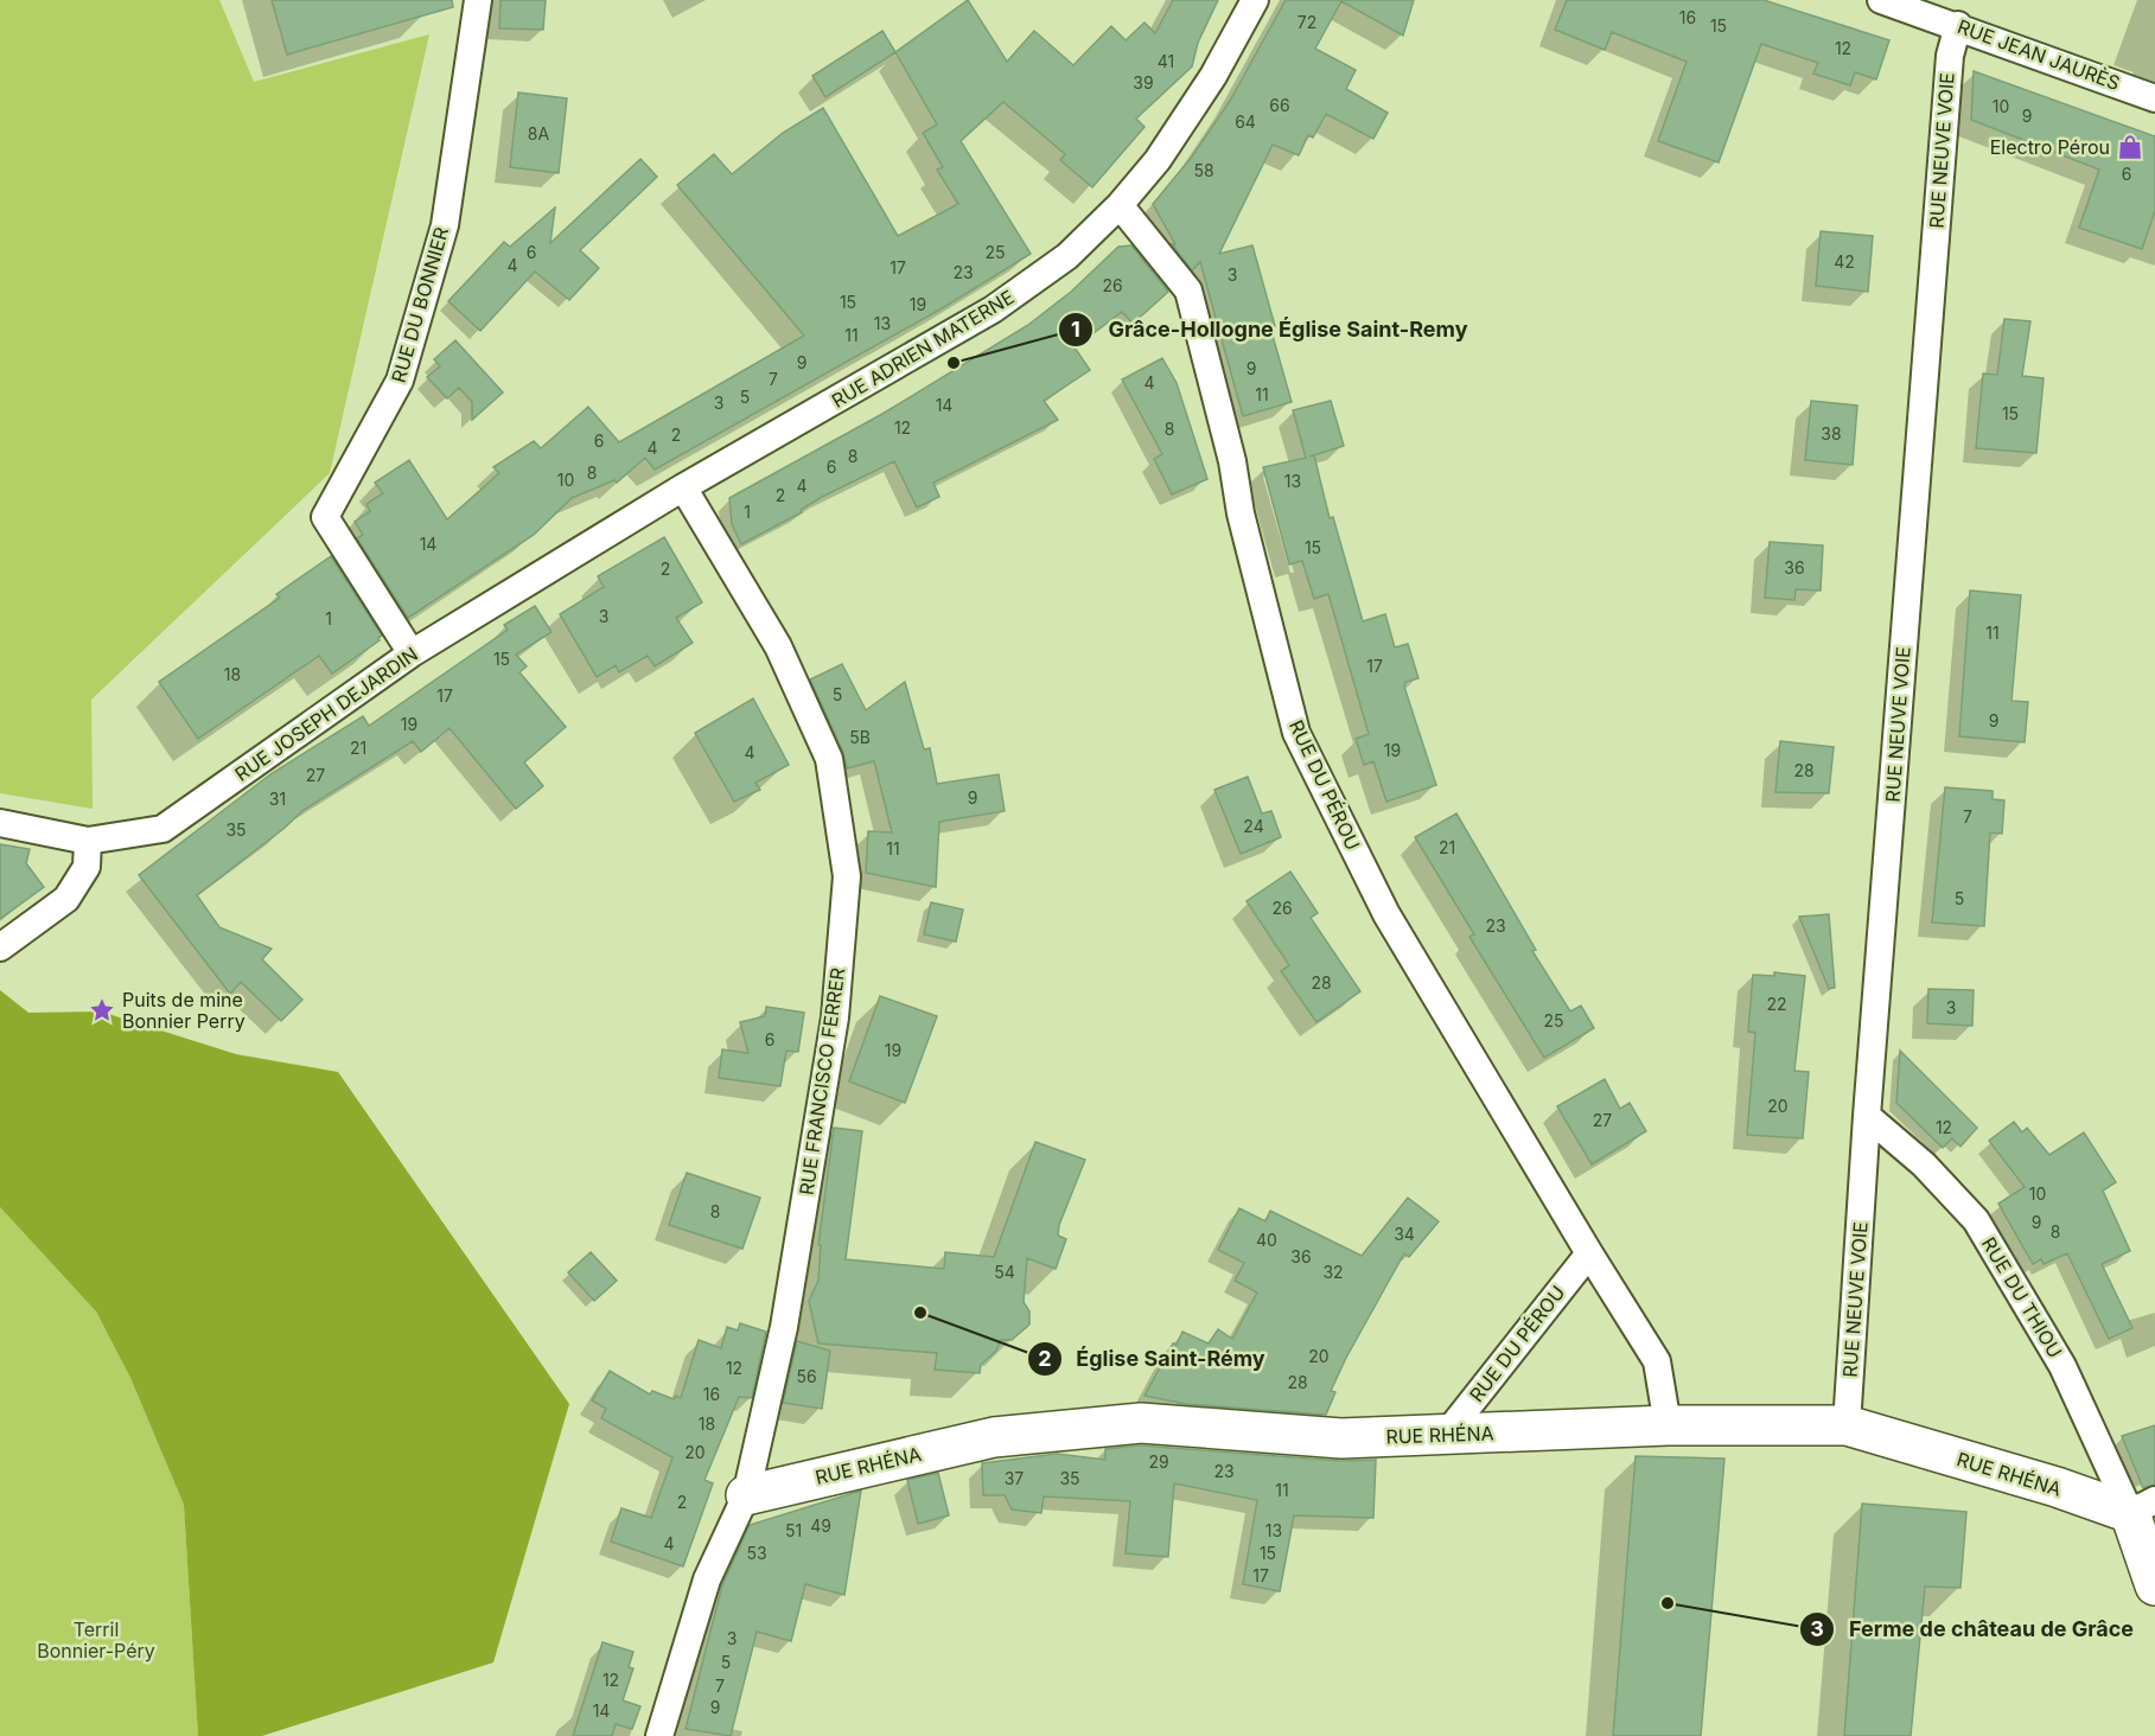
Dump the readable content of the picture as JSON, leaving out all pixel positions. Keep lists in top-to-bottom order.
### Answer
{
  "streets": {
    "street": [
      "RUE JEAN JAURÈS",
      "RUE NEUVE VOIE",
      "RUE DU BONNIER",
      "RUE ADRIEN MATERNE",
      "RUE JOSEPH DEJARDIN",
      "RUE DU PÉROU",
      "RUE FRANCISCO FERRER",
      "RUE DU THIOU",
      "RUE RHÉNA"
    ]
  },
  "crossings": [
    ["RUE JEAN JAURÈS", "RUE NEUVE VOIE"],
    ["RUE NEUVE VOIE", "RUE DU THIOU"],
    ["RUE NEUVE VOIE", "RUE RHÉNA"],
    ["RUE DU BONNIER", "RUE JOSEPH DEJARDIN"],
    ["RUE ADRIEN MATERNE", "RUE JOSEPH DEJARDIN"],
    ["RUE ADRIEN MATERNE", "RUE DU PÉROU"],
    ["RUE ADRIEN MATERNE", "RUE FRANCISCO FERRER"],
    ["RUE JOSEPH DEJARDIN", "RUE FRANCISCO FERRER"],
    ["RUE DU PÉROU", "RUE RHÉNA"],
    ["RUE FRANCISCO FERRER", "RUE RHÉNA"],
    ["RUE DU THIOU", "RUE RHÉNA"]
  ],
  "parks": ["Terril Bonnier-Péry"],
  "places": {
    "shop": ["Electro Pérou"],
    "other": ["Grâce-Hollogne Église Saint-Remy", "Église Saint-Rémy", "Ferme de château de Grâce"],
    "place": ["Puits de mine Bonnier Perry"]
  },
  "house_numbers": [
    "16",
    "72",
    "15",
    "12",
    "41",
    "39",
    "66",
    "10",
    "9",
    "64",
    "8A",
    "58",
    "6",
    "6",
    "25",
    "42",
    "4",
    "17",
    "23",
    "3",
    "26",
    "15",
    "19",
    "13",
    "11",
    "9",
    "9",
    "7",
    "4",
    "11",
    "5",
    "3",
    "14",
    "15",
    "12",
    "8",
    "38",
    "2",
    "6",
    "4",
    "8",
    "6",
    "8",
    "10",
    "13",
    "4",
    "2",
    "1",
    "14",
    "15",
    "36",
    "2",
    "3",
    "1",
    "11",
    "15",
    "17",
    "18",
    "5",
    "17",
    "9",
    "19",
    "5B",
    "21",
    "19",
    "4",
    "28",
    "27",
    "9",
    "31",
    "7",
    "24",
    "35",
    "21",
    "11",
    "5",
    "26",
    "23",
    "28",
    "22",
    "3",
    "25",
    "6",
    "19",
    "20",
    "27",
    "12",
    "10",
    "8",
    "9",
    "8",
    "34",
    "40",
    "36",
    "54",
    "32",
    "20",
    "12",
    "56",
    "28",
    "16",
    "18",
    "20",
    "29",
    "23",
    "37",
    "35",
    "11",
    "2",
    "49",
    "51",
    "13",
    "4",
    "53",
    "15",
    "17",
    "3",
    "5",
    "12",
    "7",
    "9",
    "14"
  ]
}
